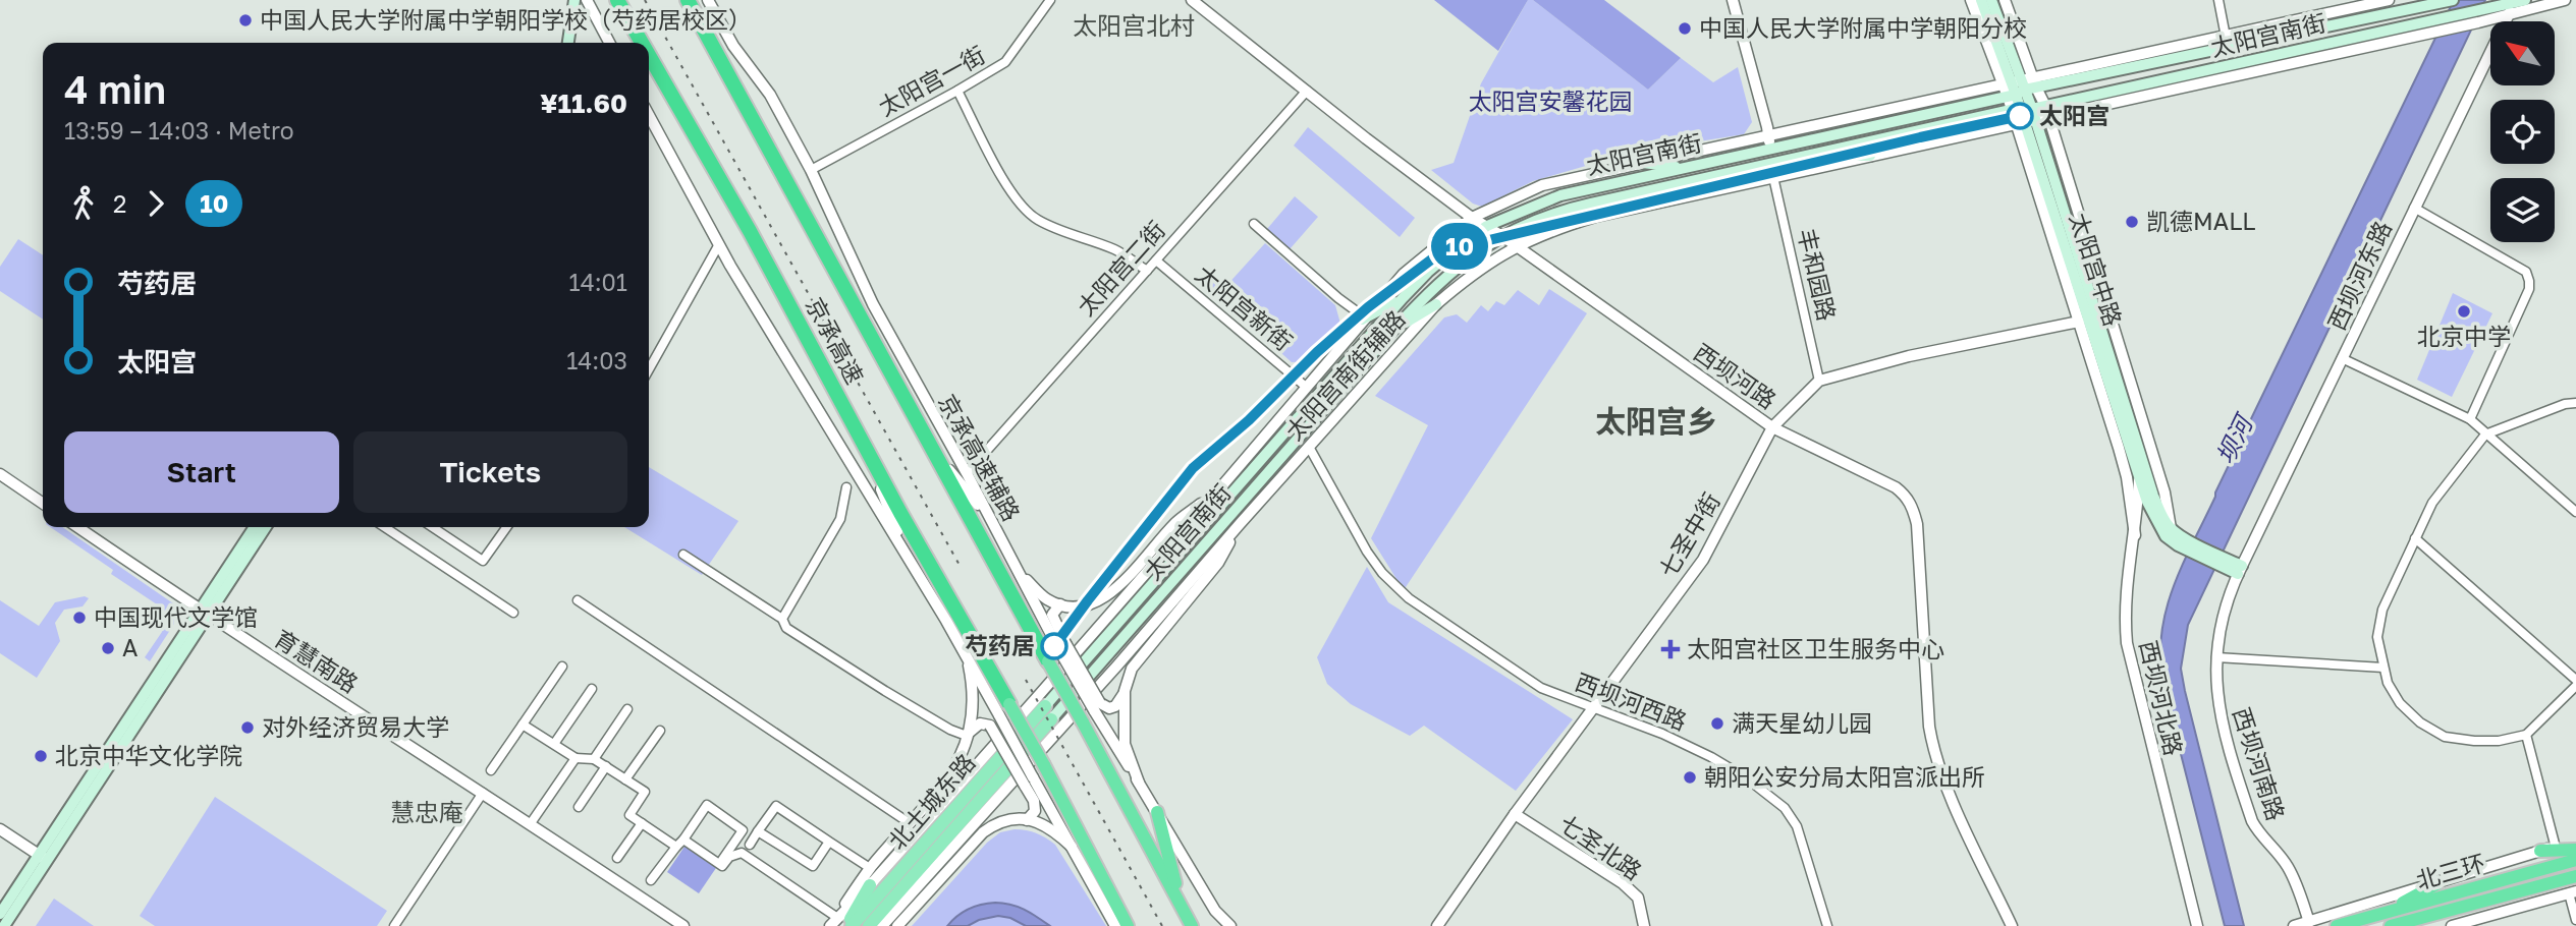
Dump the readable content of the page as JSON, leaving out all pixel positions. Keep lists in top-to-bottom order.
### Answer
{
  "streets": {
    "highway": ["京承高速", "北三环"],
    "main road": ["太阳宫南街", "太阳宫中路", "北土城东路"],
    "street": [
      "太阳宫一街",
      "太阳宫二街",
      "丰和园路",
      "西坝河东路",
      "太阳宫新街",
      "太阳宫南街辅路",
      "西坝河路",
      "京承高速辅路",
      "七圣中街",
      "育慧南路",
      "西坝河北路",
      "西坝河西路",
      "西坝河南路",
      "七圣北路"
    ]
  },
  "crossings": [
    ["太阳宫南街", "太阳宫中路"],
    ["太阳宫南街", "西坝河东路"],
    ["太阳宫南街", "太阳宫南街辅路"],
    ["太阳宫南街", "西坝河路"],
    ["太阳宫南街", "北土城东路"],
    ["太阳宫一街", "京承高速辅路"],
    ["太阳宫二街", "太阳宫新街"],
    ["太阳宫二街", "西坝河路"],
    ["太阳宫二街", "京承高速辅路"],
    ["太阳宫中路", "太阳宫南街辅路"],
    ["太阳宫中路", "七圣中街"],
    ["太阳宫中路", "西坝河北路"],
    ["丰和园路", "太阳宫南街辅路"],
    ["丰和园路", "七圣中街"],
    ["西坝河东路", "西坝河南路"],
    ["太阳宫新街", "太阳宫南街辅路"],
    ["太阳宫南街辅路", "西坝河路"],
    ["太阳宫南街辅路", "西坝河西路"],
    ["太阳宫南街辅路", "北土城东路"],
    ["西坝河路", "七圣中街"],
    ["七圣中街", "西坝河西路"],
    ["七圣中街", "七圣北路"]
  ],
  "districts": ["太阳宫北村", "太阳宫乡", "慧忠庵"],
  "water": ["坝河"],
  "parks": ["太阳宫安馨花园"],
  "places": {
    "other": [
      "中国人民大学附属中学朝阳学校（芍药居校区）",
      "中国人民大学附属中学朝阳分校",
      "太阳宫",
      "凯德MALL",
      "北京中学",
      "中国现代文学馆",
      "芍药居",
      "A",
      "满天星幼儿园",
      "对外经济贸易大学",
      "北京中华文化学院",
      "朝阳公安分局太阳宫派出所"
    ],
    "health": ["太阳宫社区卫生服务中心"]
  },
  "lines": ["metro line 10"],
  "north": "top left",
  "page": {
    "on_map": "10",
    "heading": ["4 min", "13:59 – 14:03 · Metro", "¥11.60"],
    "legs": ["2", "10"],
    "list": [
      {
        "name": "芍药居",
        "value": "14:01"
      },
      {
        "name": "太阳宫",
        "value": "14:03"
      }
    ],
    "buttons": ["Start", "Tickets"]
  }
}
